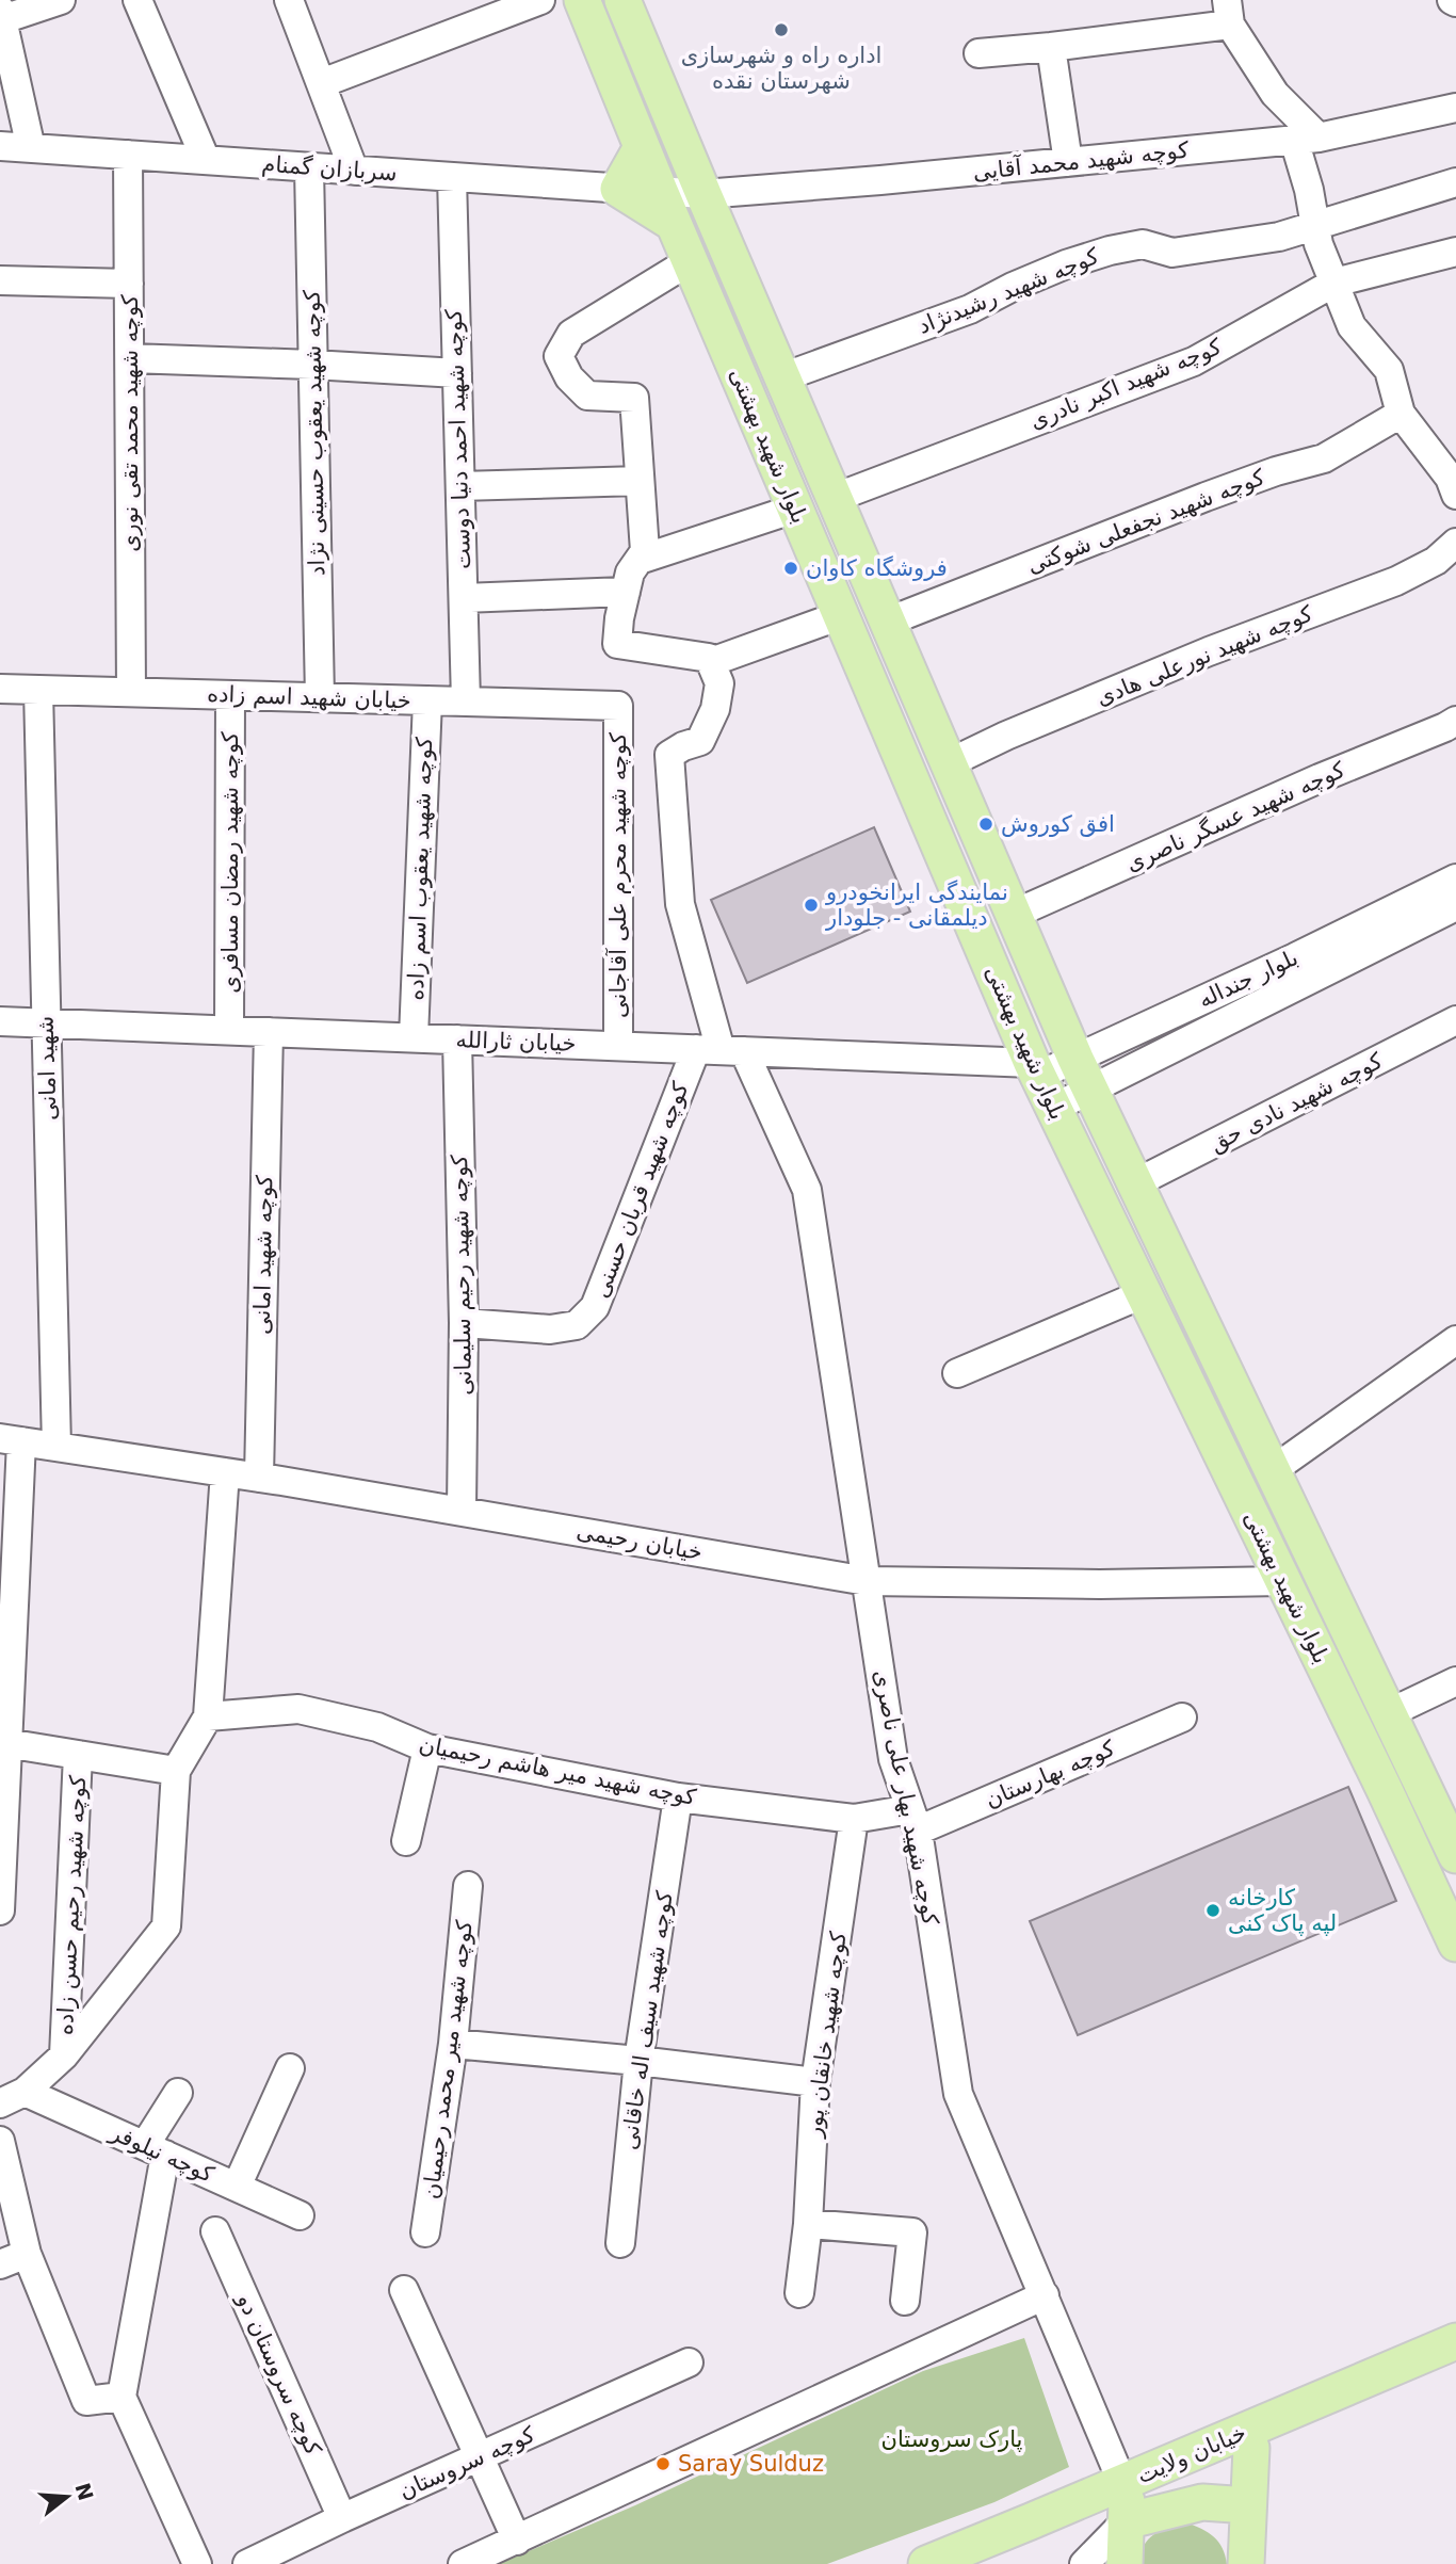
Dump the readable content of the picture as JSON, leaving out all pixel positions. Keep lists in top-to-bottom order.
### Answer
{
  "streets": {
    "main road": ["بلوار شهید بهشتی", "خیابان ولایت"],
    "street": [
      "کوچه شهید محمد آقایی",
      "سربازان گمنام",
      "کوچه شهید رشیدنژاد",
      "کوچه شهید اکبر نادری",
      "کوچه شهید محمد تقی نوری",
      "کوچه شهید یعقوب حسینی نژاد",
      "کوچه شهید احمد دنیا دوست",
      "کوچه شهید نجفعلی شوکتی",
      "کوچه شهید نورعلی هادی",
      "خیابان شهید اسم زاده",
      "کوچه شهید عسگر ناصری",
      "کوچه شهید رمضان مسافری",
      "کوچه شهید یعقوب اسم زاده",
      "کوچه شهید محرم علی آقاجانی",
      "بلوار جنداله",
      "خیابان ثارالله",
      "شهید امانی",
      "کوچه شهید نادی حق",
      "کوچه شهید قربان حسنی",
      "کوچه شهید امانی",
      "کوچه شهید رحیم سلیمانی",
      "خیابان رحیمی",
      "کوچه شهید میر هاشم رحیمیان",
      "کوچه بهارستان",
      "کوچه شهید بهار علی ناصری",
      "کوچه شهید رحیم حسن زاده",
      "کوچه شهید سیف اله خاقانی",
      "کوچه شهید خانقان پور",
      "کوچه شهید میر محمد رحیمیان",
      "کوچه نیلوفر",
      "کوچه سروستان دو",
      "کوچه سروستان"
    ]
  },
  "crossings": [
    ["کوچه شهید محمد آقایی", "بلوار شهید بهشتی"],
    ["سربازان گمنام", "کوچه شهید محمد تقی نوری"],
    ["سربازان گمنام", "کوچه شهید یعقوب حسینی نژاد"],
    ["سربازان گمنام", "کوچه شهید احمد دنیا دوست"],
    ["کوچه شهید رشیدنژاد", "بلوار شهید بهشتی"],
    ["کوچه شهید اکبر نادری", "بلوار شهید بهشتی"],
    ["کوچه شهید محمد تقی نوری", "خیابان شهید اسم زاده"],
    ["کوچه شهید یعقوب حسینی نژاد", "خیابان شهید اسم زاده"],
    ["کوچه شهید احمد دنیا دوست", "خیابان شهید اسم زاده"],
    ["بلوار شهید بهشتی", "کوچه شهید نجفعلی شوکتی"],
    ["بلوار شهید بهشتی", "کوچه شهید نورعلی هادی"],
    ["بلوار شهید بهشتی", "کوچه شهید عسگر ناصری"],
    ["بلوار شهید بهشتی", "بلوار جنداله"],
    ["بلوار شهید بهشتی", "خیابان ثارالله"],
    ["بلوار شهید بهشتی", "کوچه شهید نادی حق"],
    ["بلوار شهید بهشتی", "خیابان رحیمی"],
    ["خیابان شهید اسم زاده", "کوچه شهید رمضان مسافری"],
    ["خیابان شهید اسم زاده", "کوچه شهید یعقوب اسم زاده"],
    ["خیابان شهید اسم زاده", "کوچه شهید محرم علی آقاجانی"],
    ["خیابان شهید اسم زاده", "شهید امانی"],
    ["کوچه شهید رمضان مسافری", "خیابان ثارالله"],
    ["کوچه شهید یعقوب اسم زاده", "خیابان ثارالله"],
    ["کوچه شهید محرم علی آقاجانی", "خیابان ثارالله"],
    ["بلوار جنداله", "خیابان ثارالله"],
    ["خیابان ثارالله", "شهید امانی"],
    ["خیابان ثارالله", "کوچه شهید قربان حسنی"],
    ["خیابان ثارالله", "کوچه شهید امانی"],
    ["خیابان ثارالله", "کوچه شهید رحیم سلیمانی"],
    ["خیابان ثارالله", "کوچه شهید بهار علی ناصری"],
    ["شهید امانی", "خیابان رحیمی"],
    ["کوچه شهید قربان حسنی", "کوچه شهید رحیم سلیمانی"],
    ["کوچه شهید قربان حسنی", "کوچه شهید بهار علی ناصری"],
    ["کوچه شهید امانی", "خیابان رحیمی"],
    ["کوچه شهید رحیم سلیمانی", "خیابان رحیمی"],
    ["خیابان رحیمی", "کوچه شهید بهار علی ناصری"],
    ["کوچه شهید میر هاشم رحیمیان", "کوچه بهارستان"],
    ["کوچه شهید میر هاشم رحیمیان", "کوچه شهید بهار علی ناصری"],
    ["کوچه شهید میر هاشم رحیمیان", "کوچه شهید سیف اله خاقانی"],
    ["کوچه شهید میر هاشم رحیمیان", "کوچه شهید خانقان پور"],
    ["کوچه بهارستان", "کوچه شهید بهار علی ناصری"],
    ["کوچه شهید بهار علی ناصری", "خیابان ولایت"],
    ["کوچه سروستان دو", "کوچه سروستان"]
  ],
  "parks": ["پارک سروستان"],
  "places": [
    "اداره راه و شهرسازی شهرستان نقده",
    "فروشگاه کاوان",
    "افق کوروش",
    "نمایندگی ایرانخودرو دیلمقانی - جلودار",
    "کارخانه لپه پاک کنی",
    "Saray Sulduz"
  ],
  "north": "right"
}
